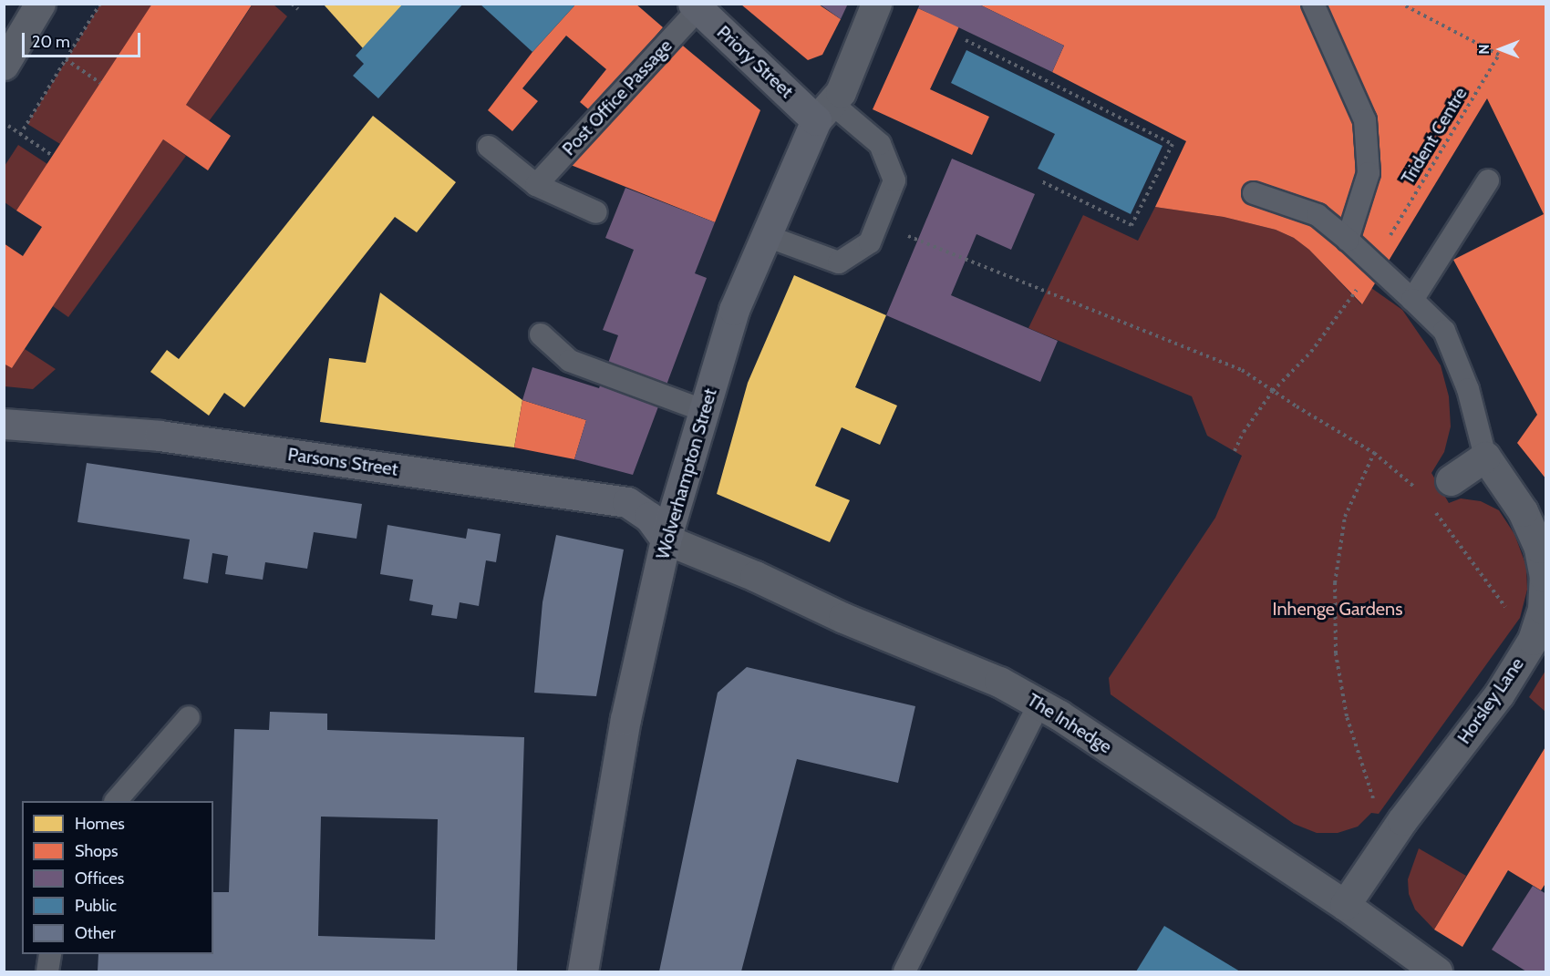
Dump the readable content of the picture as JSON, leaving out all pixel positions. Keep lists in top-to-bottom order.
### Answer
{
  "streets": {
    "main road": ["Priory Street", "Parsons Street", "Wolverhampton Street"],
    "street": ["Horsley Lane", "The Inhedge"],
    "lane": ["Post Office Passage"],
    "path": ["Trident Centre"]
  },
  "crossings": [
    ["Priory Street", "Post Office Passage"],
    ["Priory Street", "Wolverhampton Street"],
    ["Parsons Street", "Wolverhampton Street"],
    ["Parsons Street", "The Inhedge"],
    ["Wolverhampton Street", "The Inhedge"],
    ["Horsley Lane", "The Inhedge"]
  ],
  "parks": ["Inhenge Gardens"],
  "legend": [
    "Homes",
    "Shops",
    "Offices",
    "Public",
    "Other"
  ],
  "scale_bar": "20 m",
  "north": "left"
}
